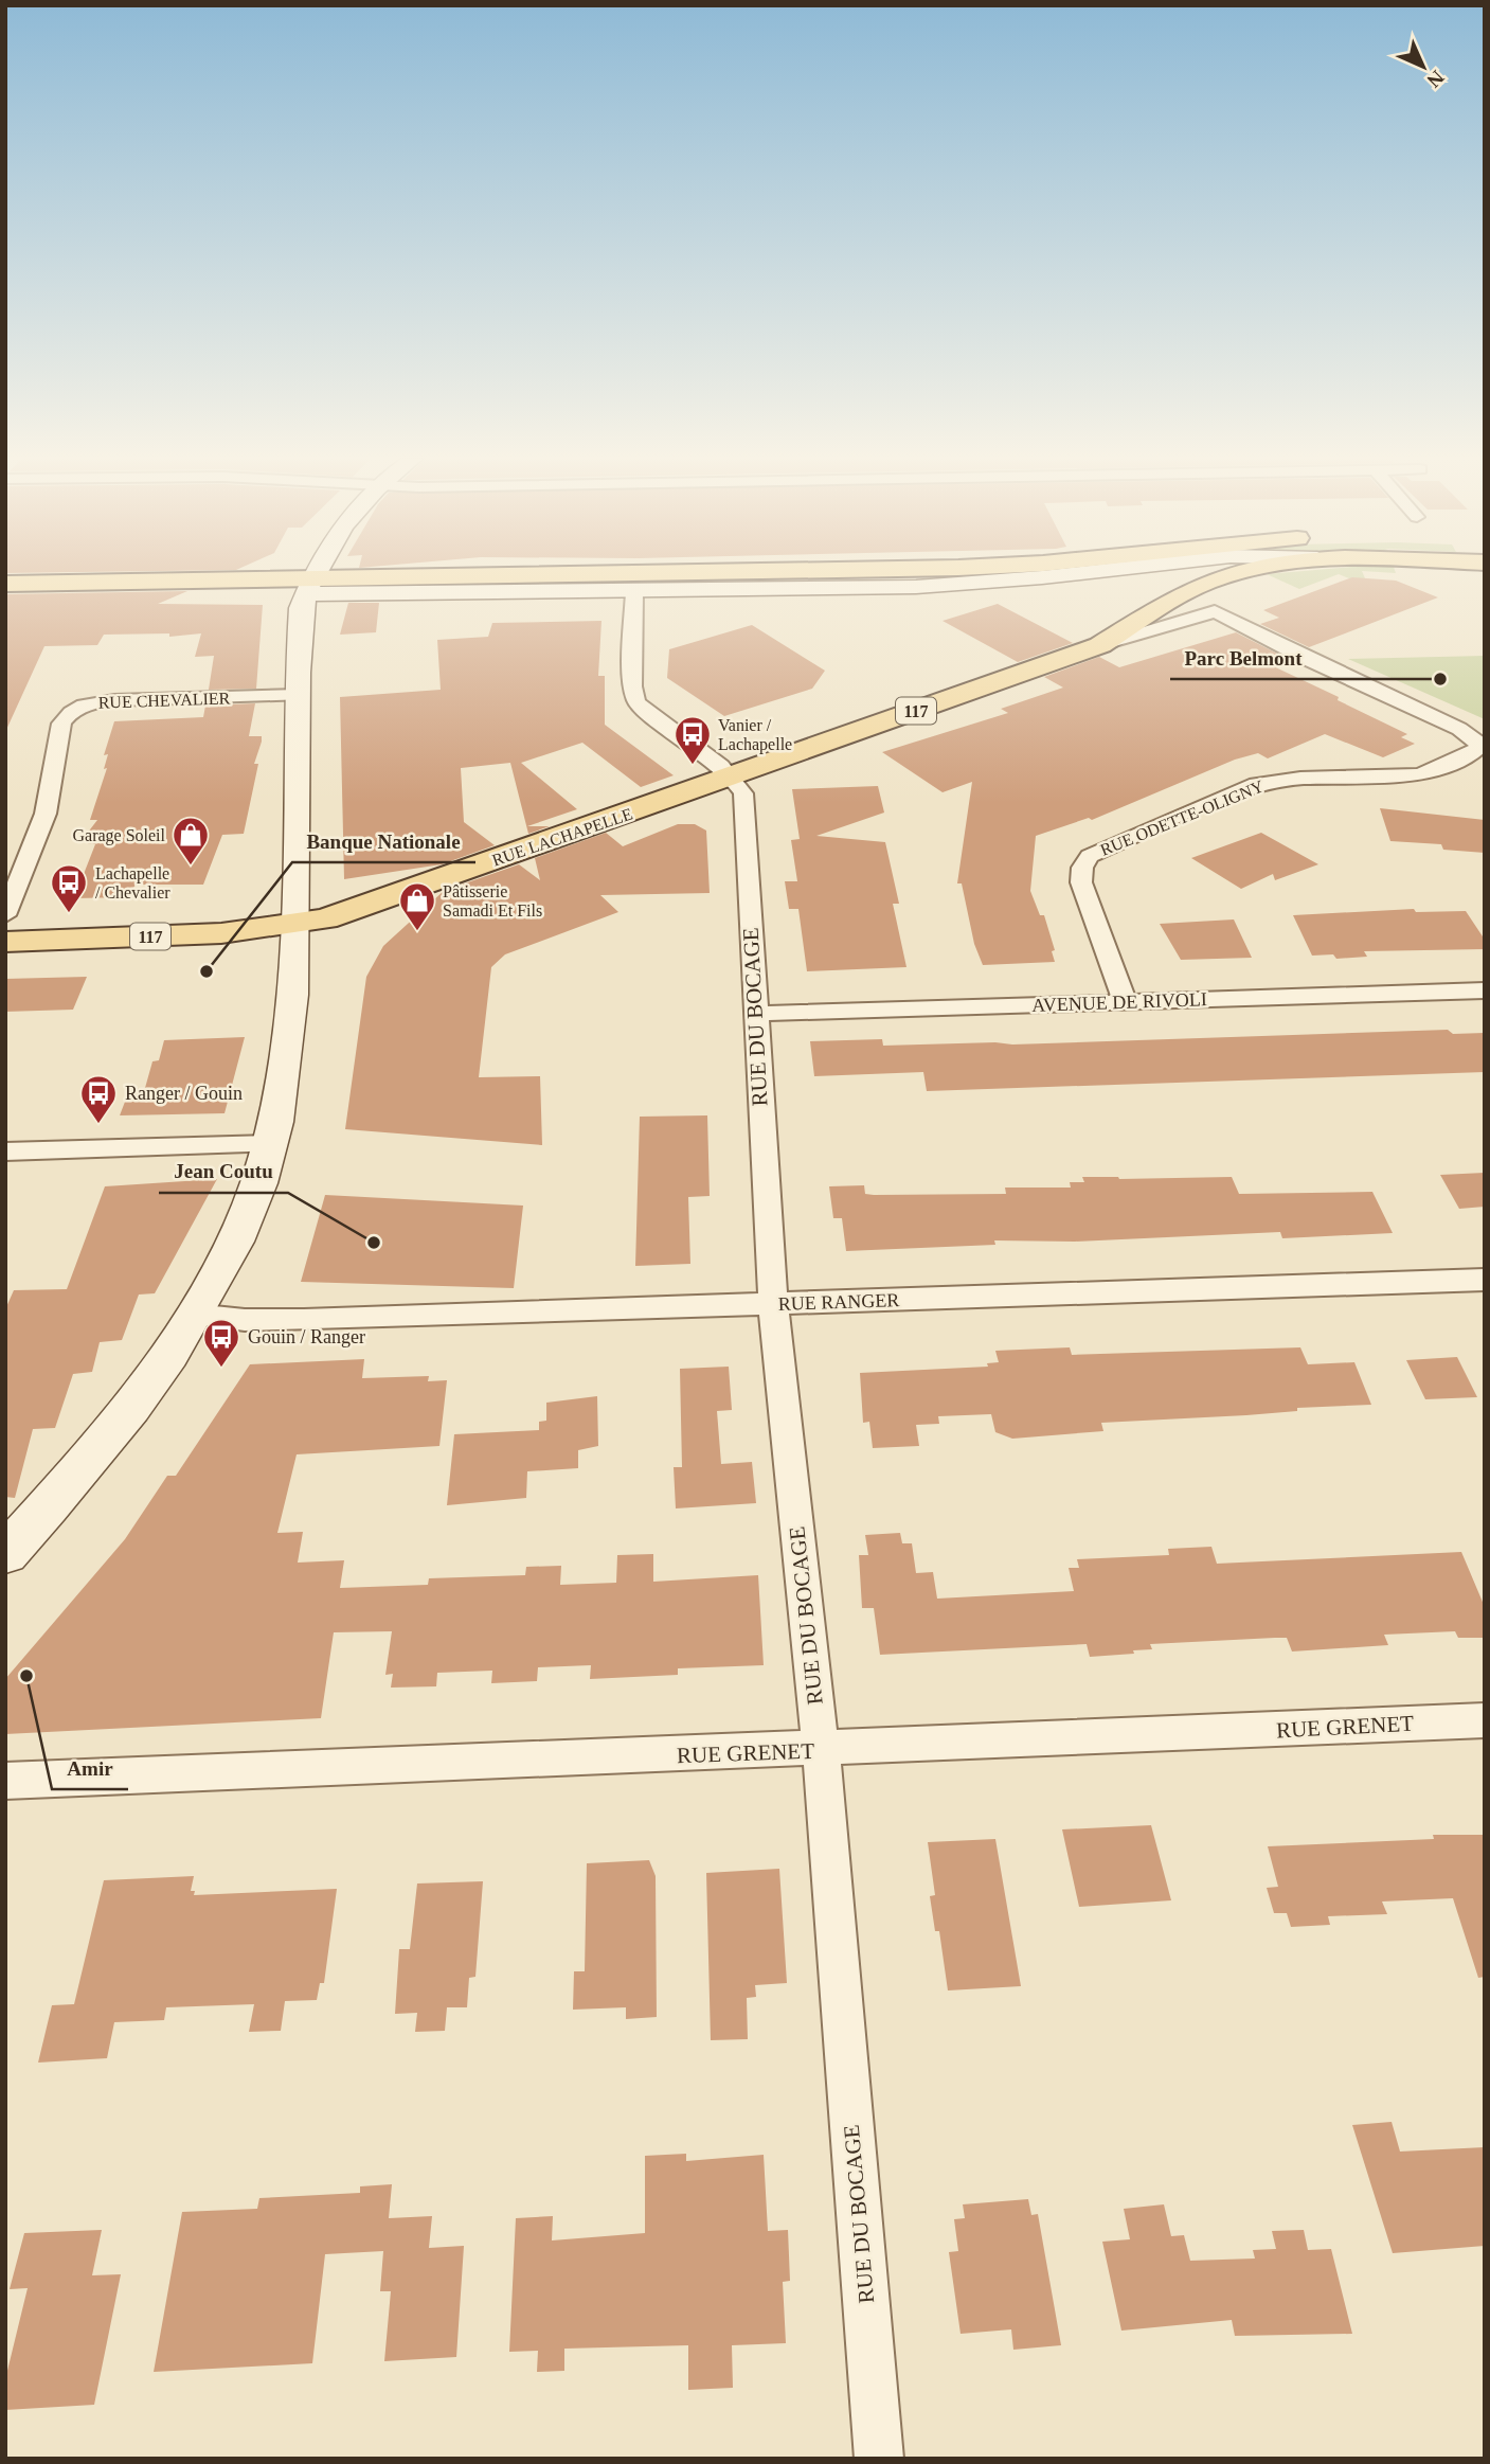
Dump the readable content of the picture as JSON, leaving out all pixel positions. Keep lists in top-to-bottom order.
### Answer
{
  "streets": {
    "main road": ["117", "RUE LACHAPELLE"],
    "street": [
      "RUE CHEVALIER",
      "RUE ODETTE-OLIGNY",
      "AVENUE DE RIVOLI",
      "RUE DU BOCAGE",
      "RUE RANGER",
      "RUE GRENET"
    ]
  },
  "crossings": [
    ["RUE ODETTE-OLIGNY", "RUE LACHAPELLE"],
    ["RUE ODETTE-OLIGNY", "AVENUE DE RIVOLI"],
    ["RUE LACHAPELLE", "RUE DU BOCAGE"],
    ["AVENUE DE RIVOLI", "RUE DU BOCAGE"],
    ["RUE DU BOCAGE", "RUE RANGER"],
    ["RUE DU BOCAGE", "RUE GRENET"]
  ],
  "places": {
    "other": [
      "Parc Belmont",
      "Banque Nationale",
      "Jean Coutu",
      "Amir"
    ],
    "bus stop": [
      "Vanier / Lachapelle",
      "Lachapelle / Chevalier",
      "Ranger / Gouin",
      "Gouin / Ranger"
    ],
    "shop": ["Garage Soleil", "Pâtisserie Samadi Et Fils"]
  },
  "north": "bottom right"
}
